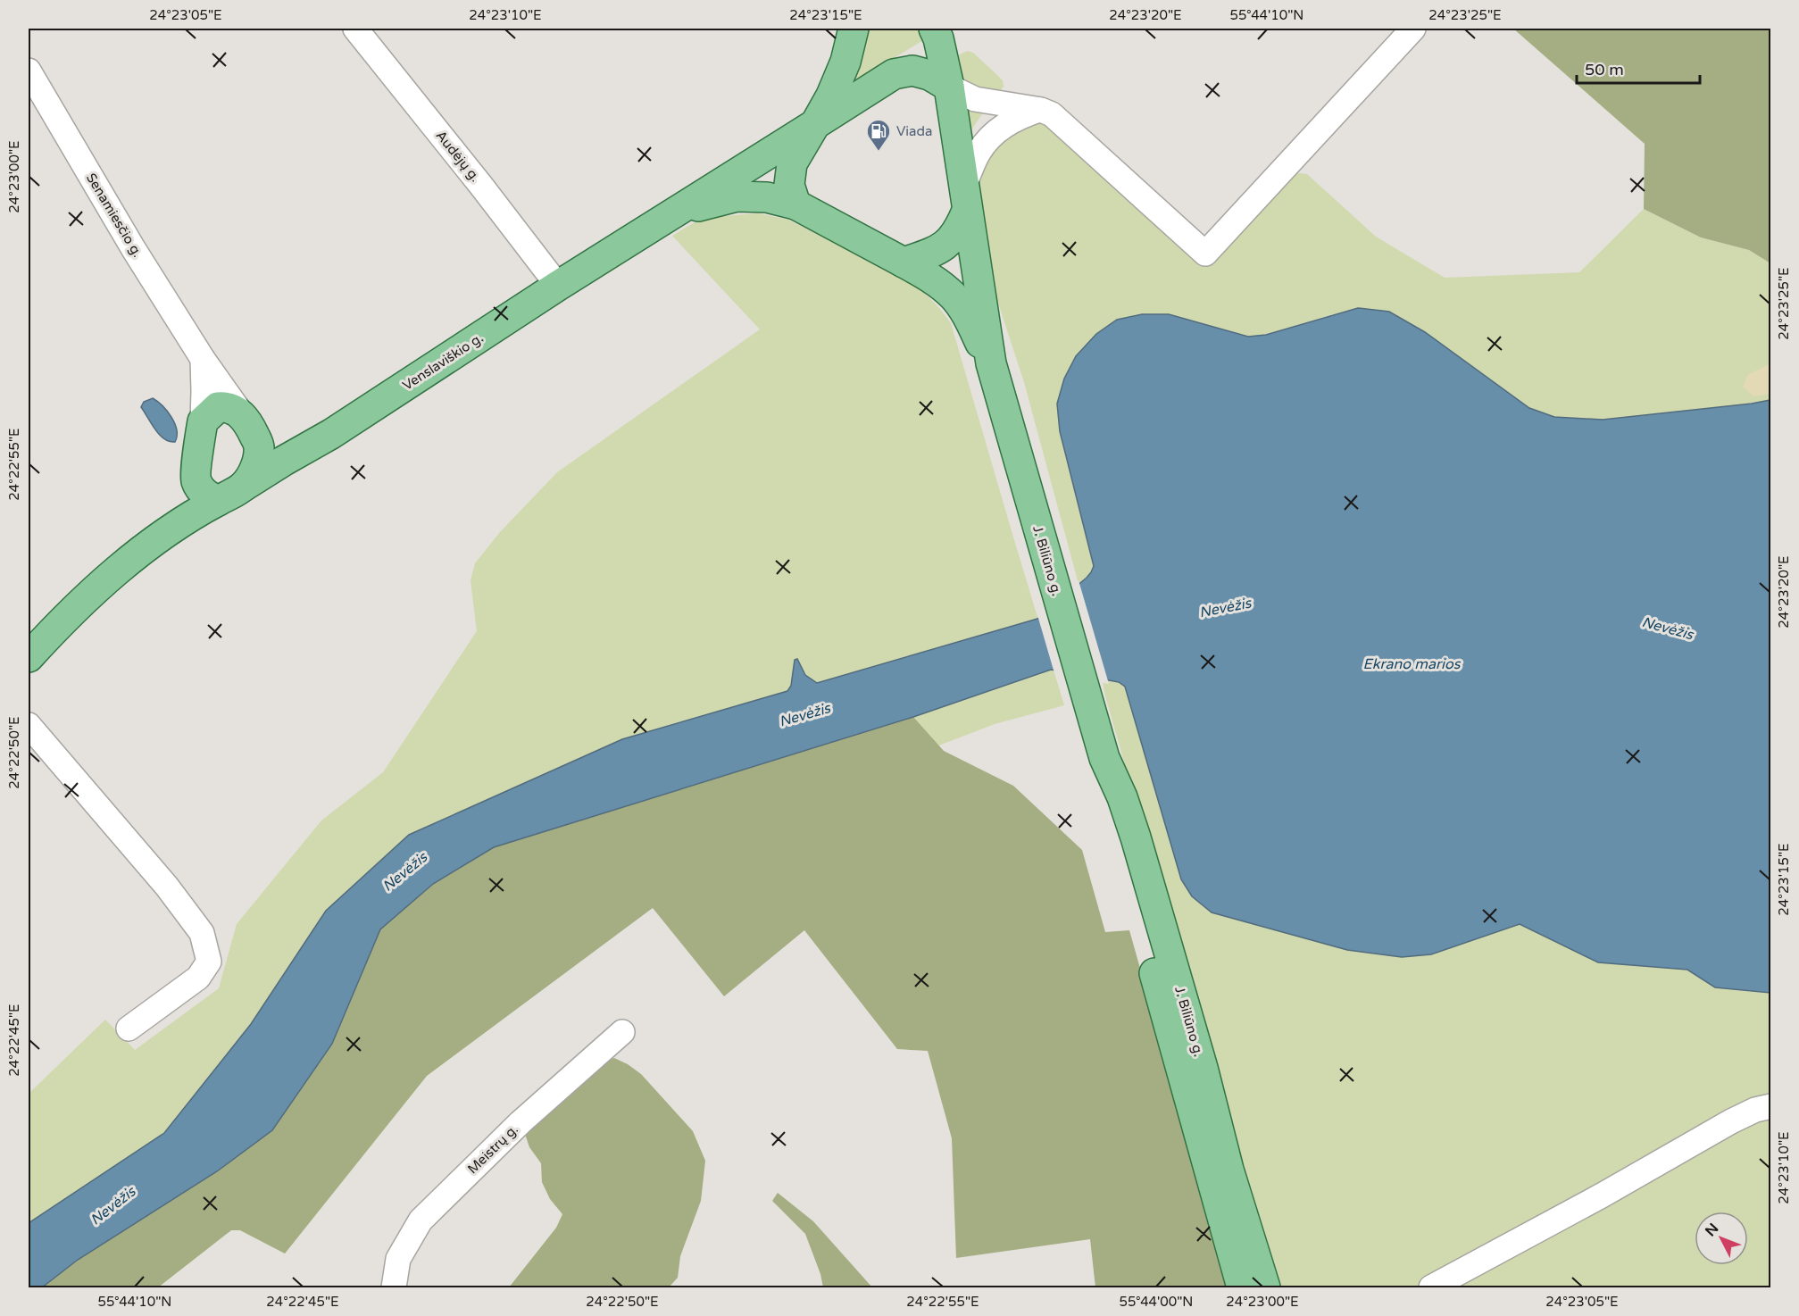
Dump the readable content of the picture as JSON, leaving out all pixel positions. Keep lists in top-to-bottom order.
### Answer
{
  "streets": {
    "main road": ["Venslaviškio g.", "J. Biliūno g."],
    "street": ["Audėjų g.", "Senamiesčio g.", "Meistrų g."]
  },
  "crossings": [
    ["Audėjų g.", "Venslaviškio g."],
    ["Senamiesčio g.", "Venslaviškio g."],
    ["Venslaviškio g.", "J. Biliūno g."]
  ],
  "water": ["Nevėžis", "Ekrano marios"],
  "places": {
    "fuel station": ["Viada"]
  },
  "scale_bar": "50 m",
  "north": "top left",
  "coordinates": [
    "24°23'05\"E",
    "24°23'10\"E",
    "24°23'15\"E",
    "24°23'20\"E",
    "55°44'10\"N",
    "24°23'25\"E",
    "24°23'00\"E",
    "24°22'55\"E",
    "24°22'50\"E",
    "24°22'45\"E",
    "55°44'00\"N"
  ]
}
